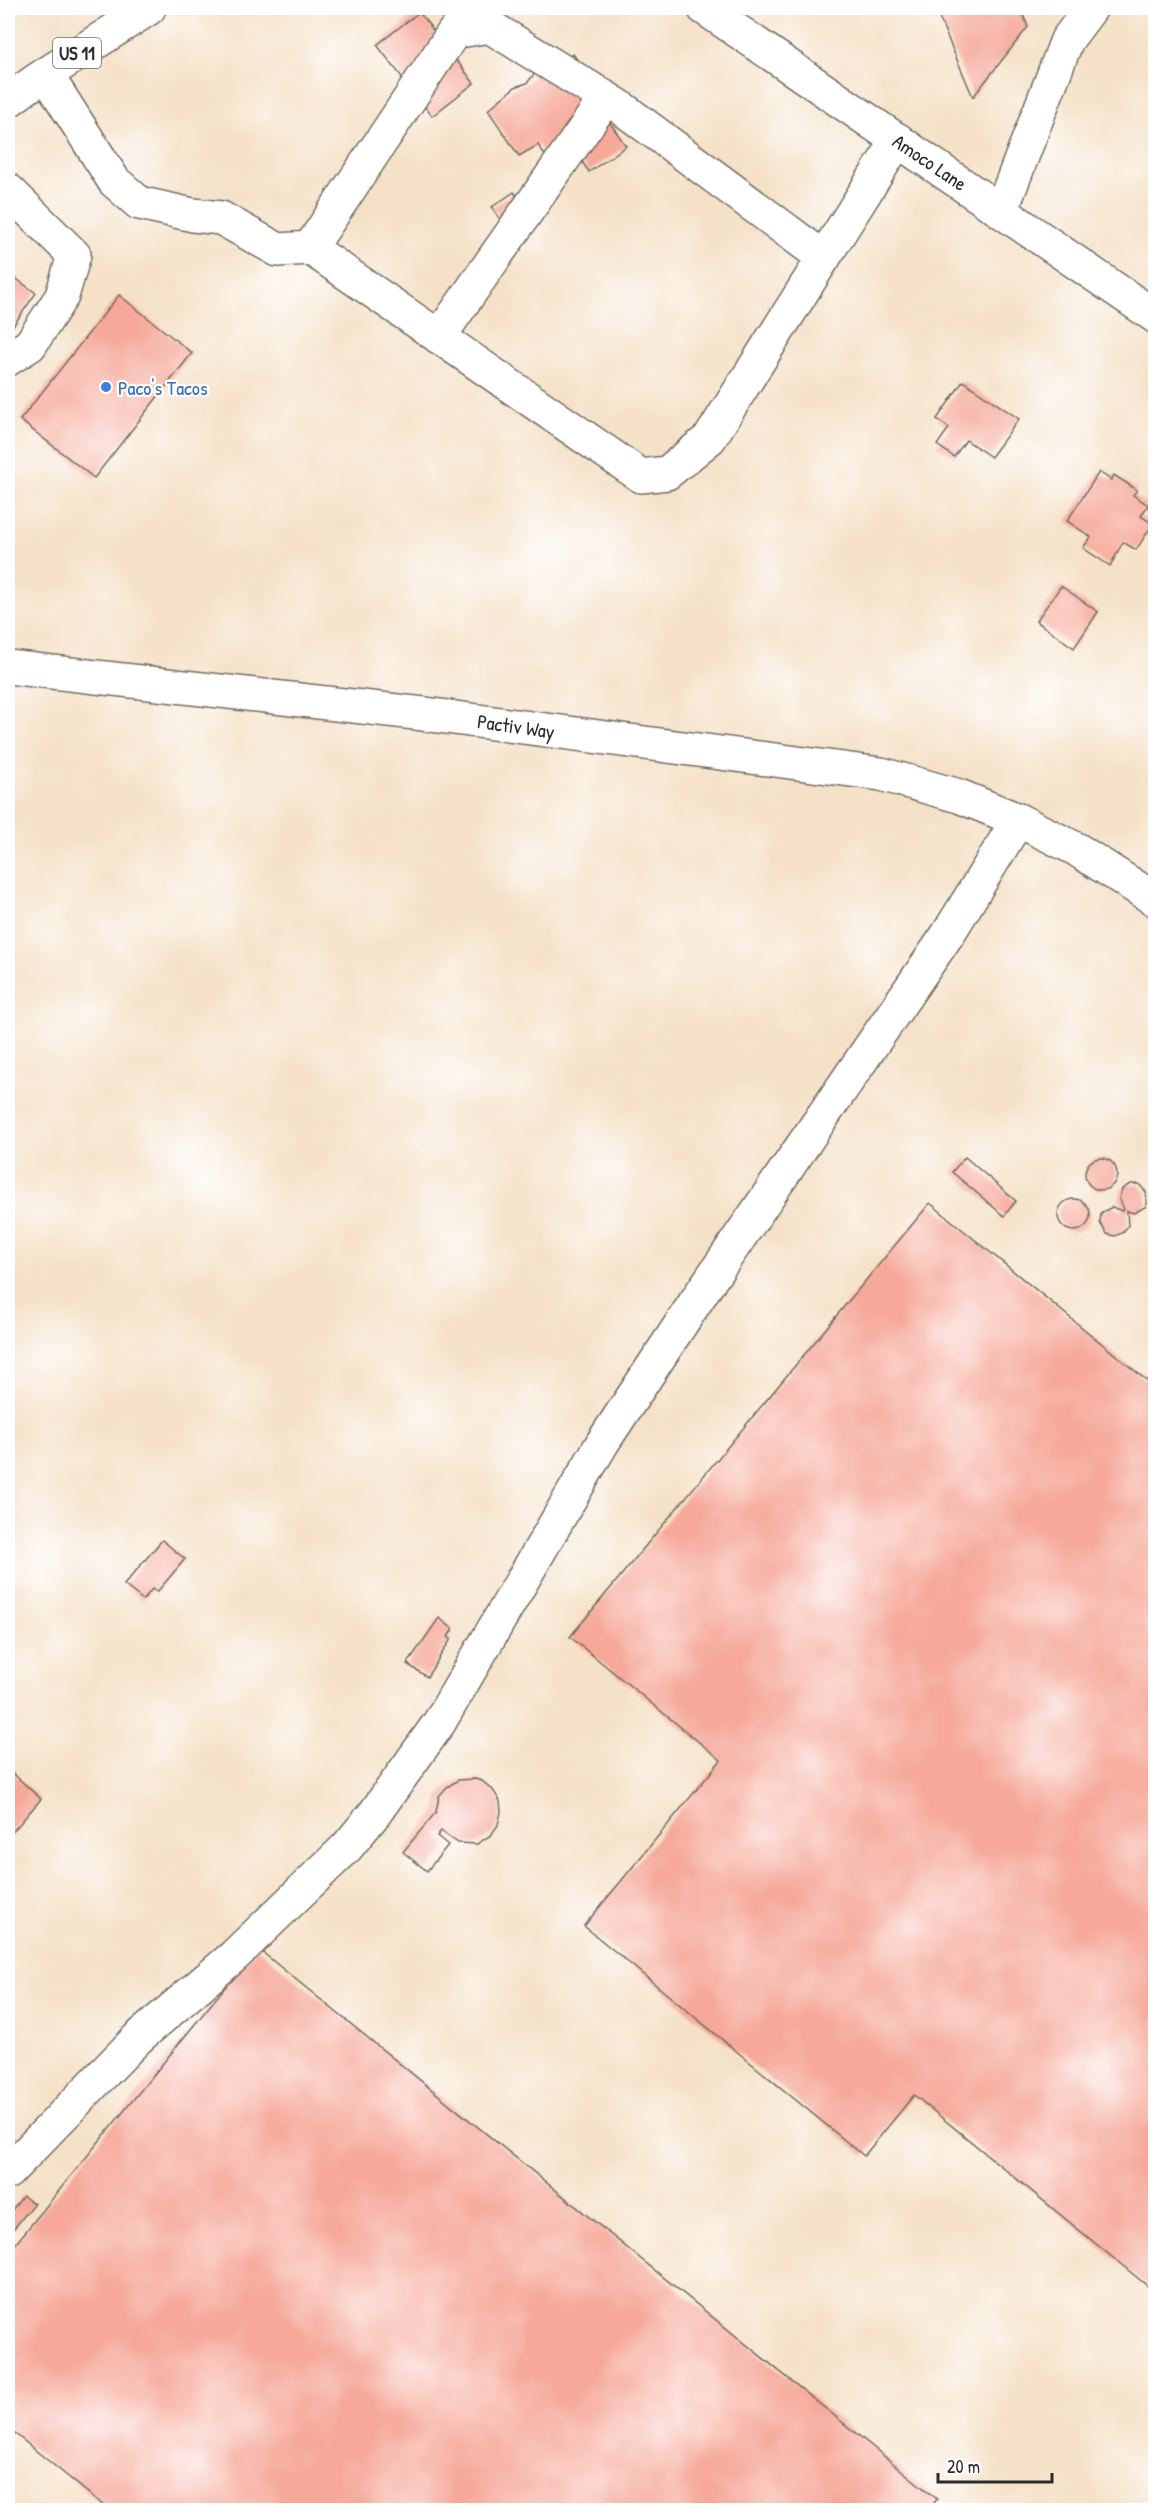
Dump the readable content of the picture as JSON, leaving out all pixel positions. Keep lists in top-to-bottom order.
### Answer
{
  "streets": {
    "main road": ["US 11", "Amoco Lane", "Pactiv Way"]
  },
  "places": ["Paco's Tacos"],
  "scale_bar": "20 m"
}
